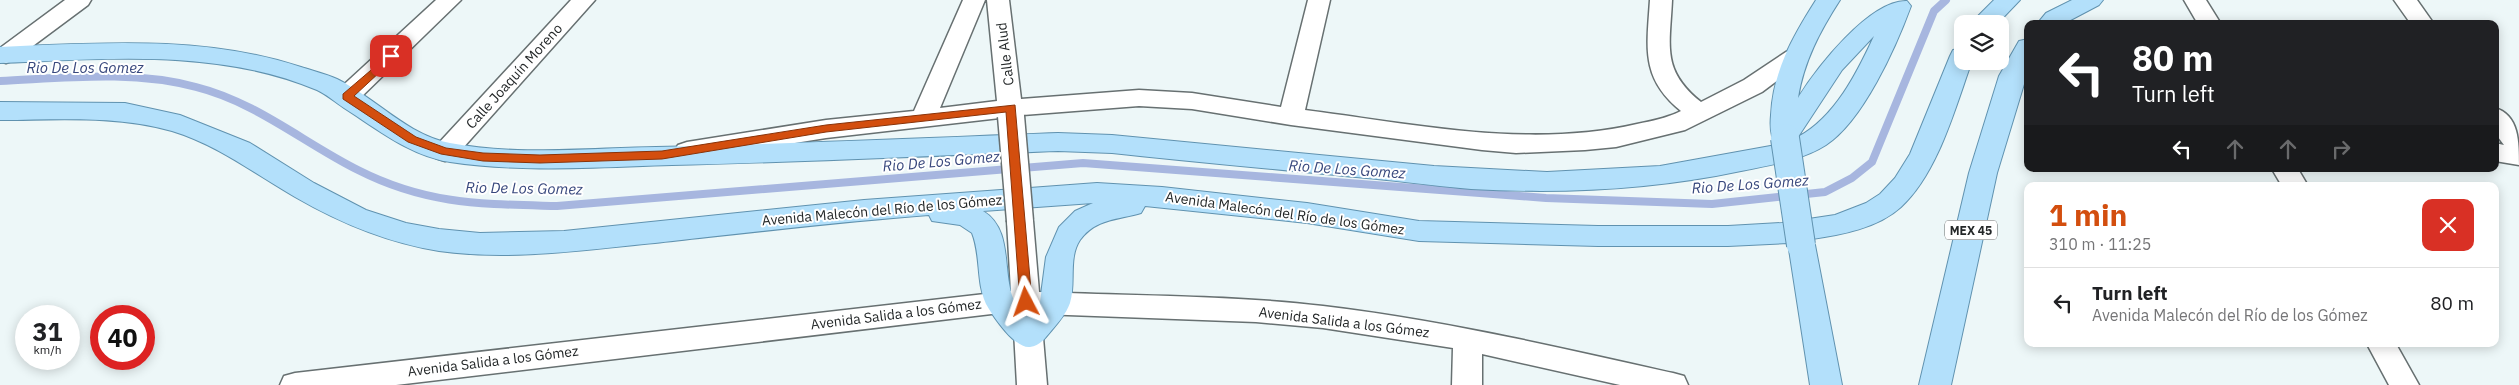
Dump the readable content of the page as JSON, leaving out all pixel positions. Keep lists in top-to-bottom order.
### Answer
{
  "streets": {
    "main road": ["Avenida Malecón del Río de los Gómez", "MEX 45"],
    "street": ["Calle Alud", "Calle Joaquín Moreno", "Avenida Salida a los Gómez"]
  },
  "crossings": [
    ["Calle Alud", "Avenida Salida a los Gómez"]
  ],
  "water": ["Rio De Los Gomez"],
  "page": {
    "turn": ["80 m", "Turn left"],
    "heading": ["1 min", "310 m · 11:25"],
    "list": [
      {
        "name": "Turn left",
        "note": "Avenida Malecón del Río de los Gómez",
        "value": "80 m"
      }
    ],
    "speed": "31 km/h",
    "limit": "40"
  }
}
